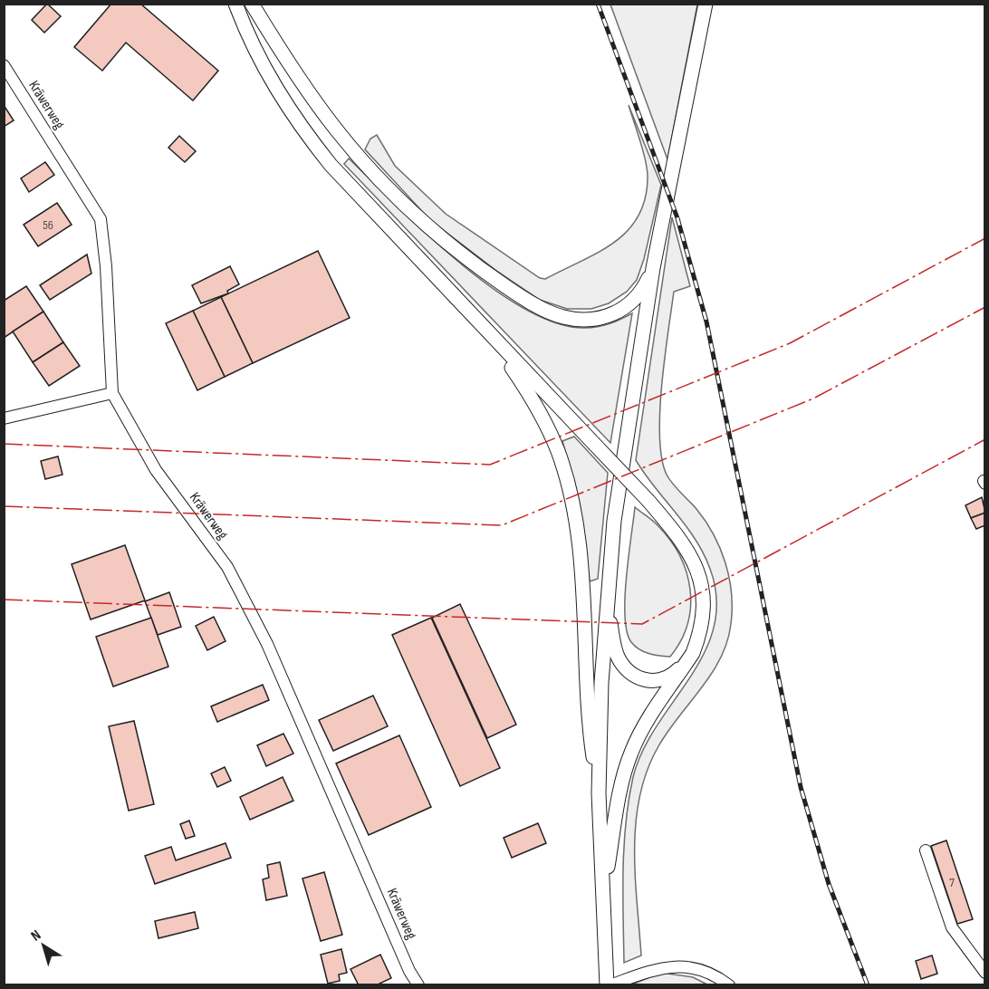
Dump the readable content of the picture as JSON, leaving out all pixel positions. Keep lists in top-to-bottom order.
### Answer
{
  "streets": {
    "street": ["Kräwerweg"]
  },
  "house_numbers": ["56", "7"],
  "north": "top left"
}
